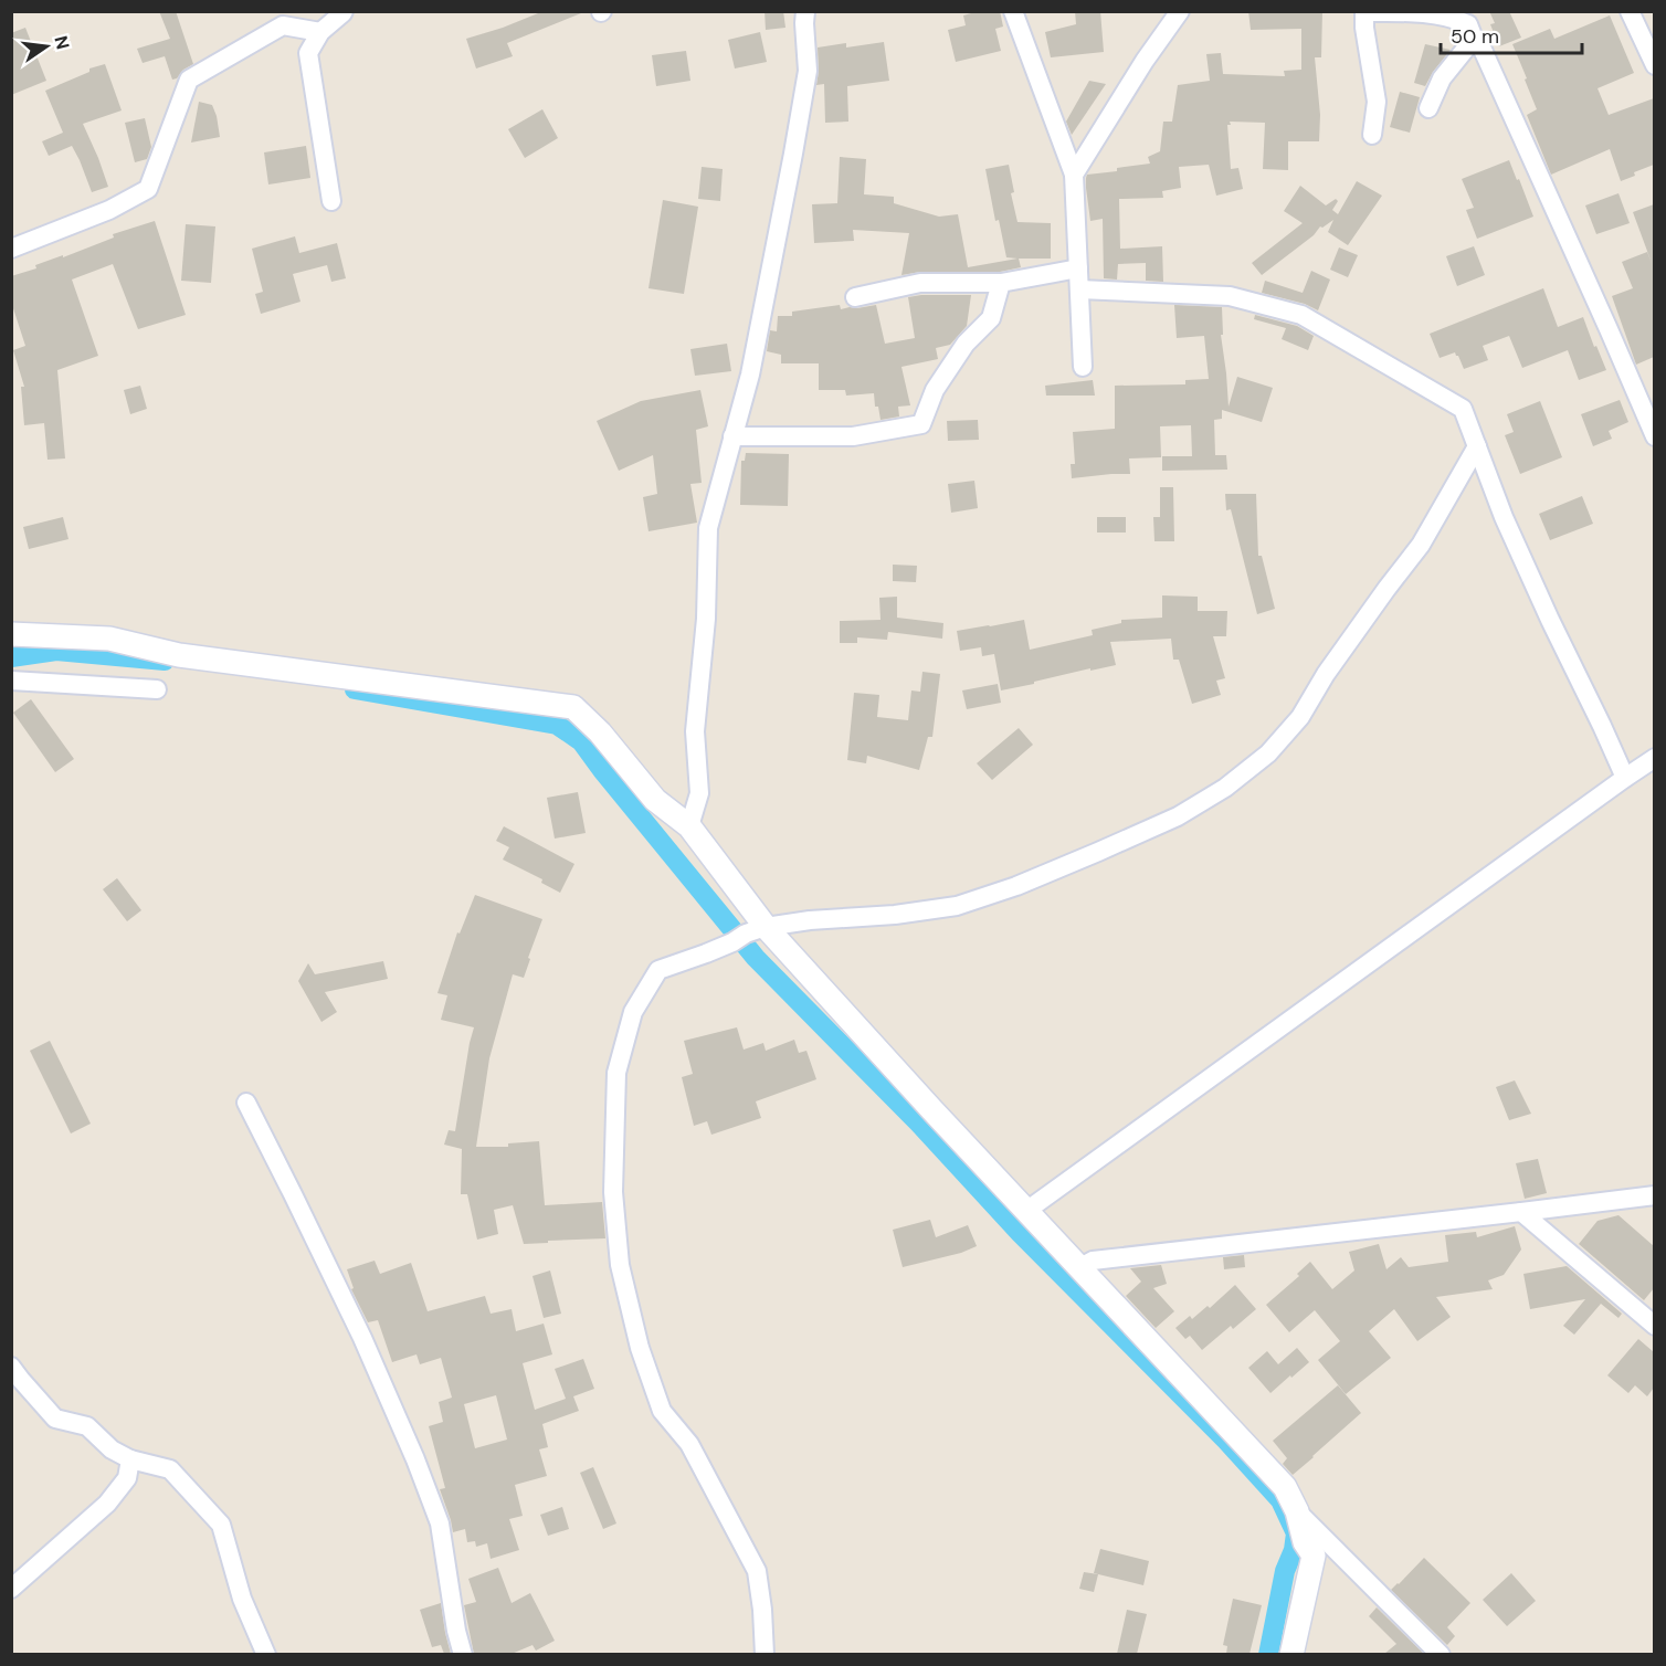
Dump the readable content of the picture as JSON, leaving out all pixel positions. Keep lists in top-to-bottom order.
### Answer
{
  "scale_bar": "50 m",
  "north": "right"
}
